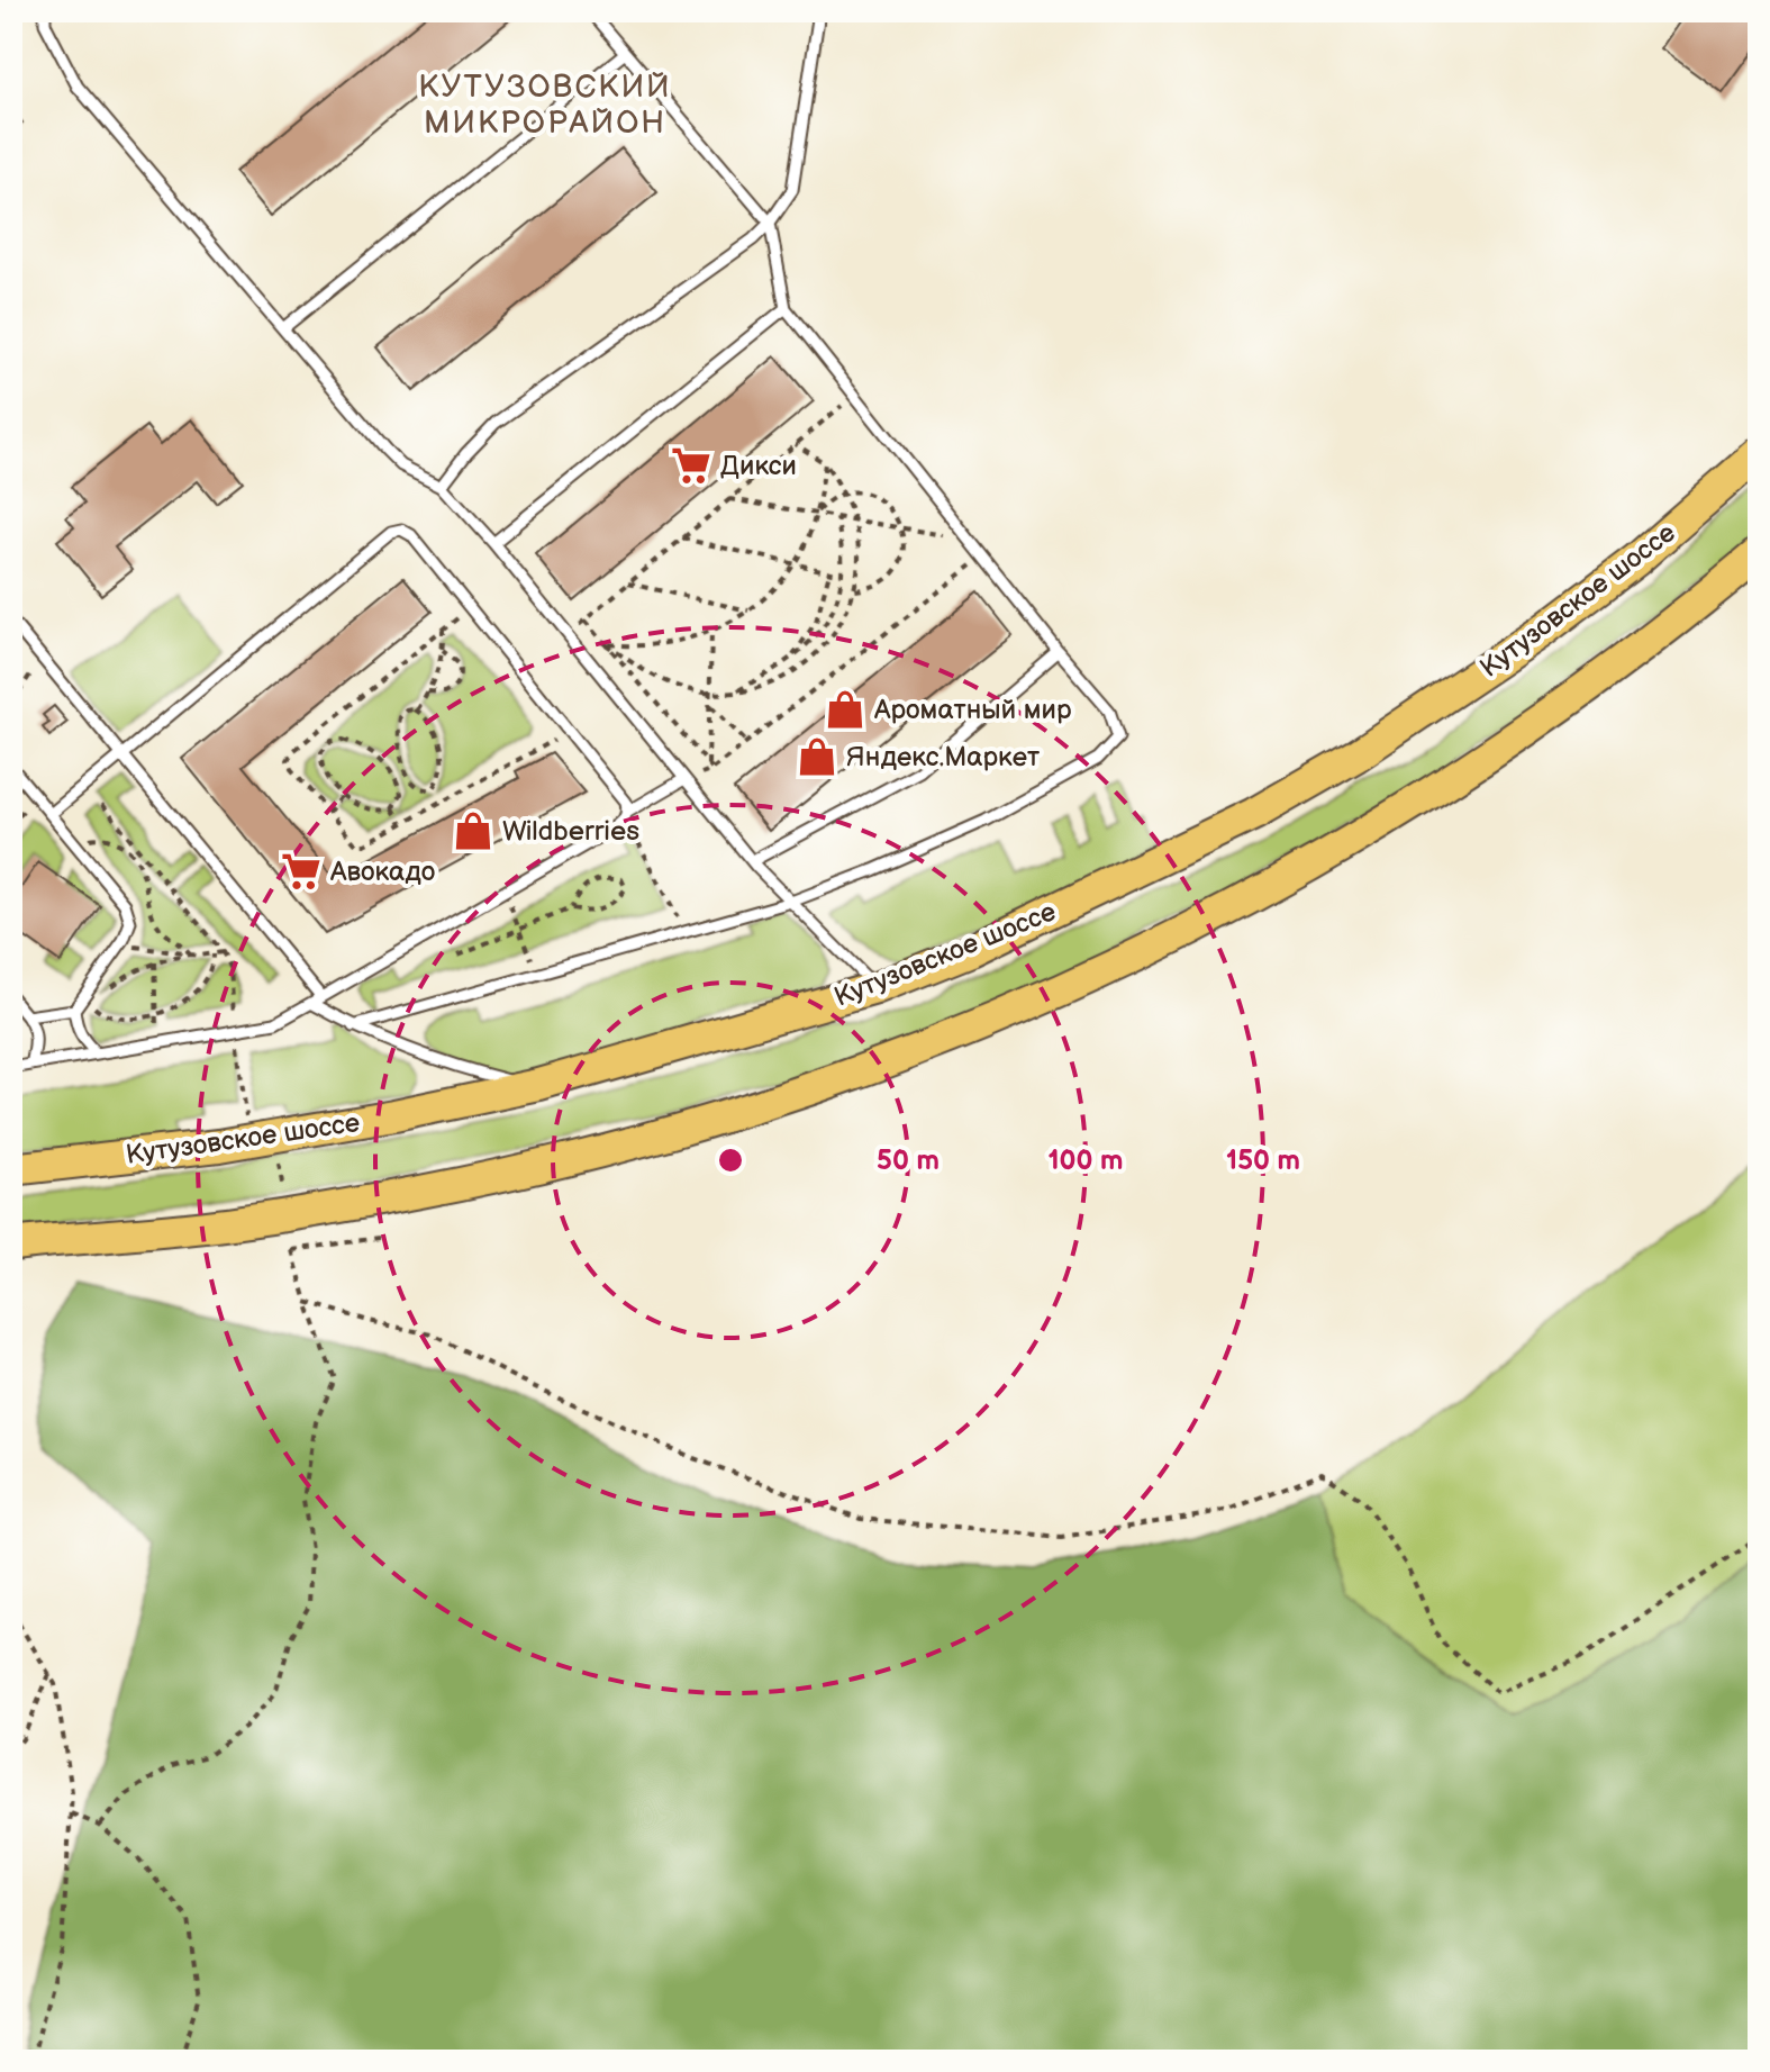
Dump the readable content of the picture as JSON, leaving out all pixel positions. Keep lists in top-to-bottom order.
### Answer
{
  "streets": {
    "main road": ["Кутузовское шоссе"]
  },
  "districts": ["КУТУЗОВСКИЙ МИКРОРАЙОН"],
  "places": {
    "supermarket": ["Дикси", "Авокадо"],
    "shop": ["Ароматный мир", "Яндекс.Маркет", "Wildberries"]
  },
  "rings": ["50 m", "100 m", "150 m"]
}
